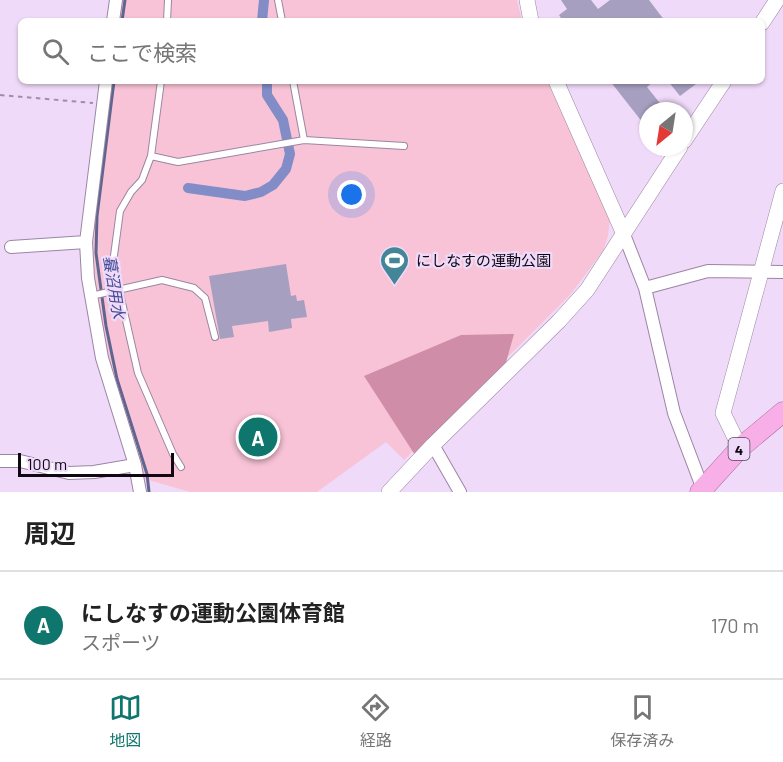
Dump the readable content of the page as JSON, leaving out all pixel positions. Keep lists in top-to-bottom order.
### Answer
{
  "streets": {
    "highway": ["4"]
  },
  "water": ["蟇沼用水"],
  "places": {
    "sports": ["にしなすの運動公園"]
  },
  "scale_bar": "100 m",
  "north": "bottom left",
  "page": {
    "search": "ここで検索",
    "pins": "A",
    "scale": "100 m",
    "heading": "周辺",
    "list": [
      {
        "mark": "A",
        "name": "にしなすの運動公園体育館",
        "note": "スポーツ",
        "value": "170 m"
      }
    ],
    "nav": ["地図", "経路", "保存済み"]
  }
}
